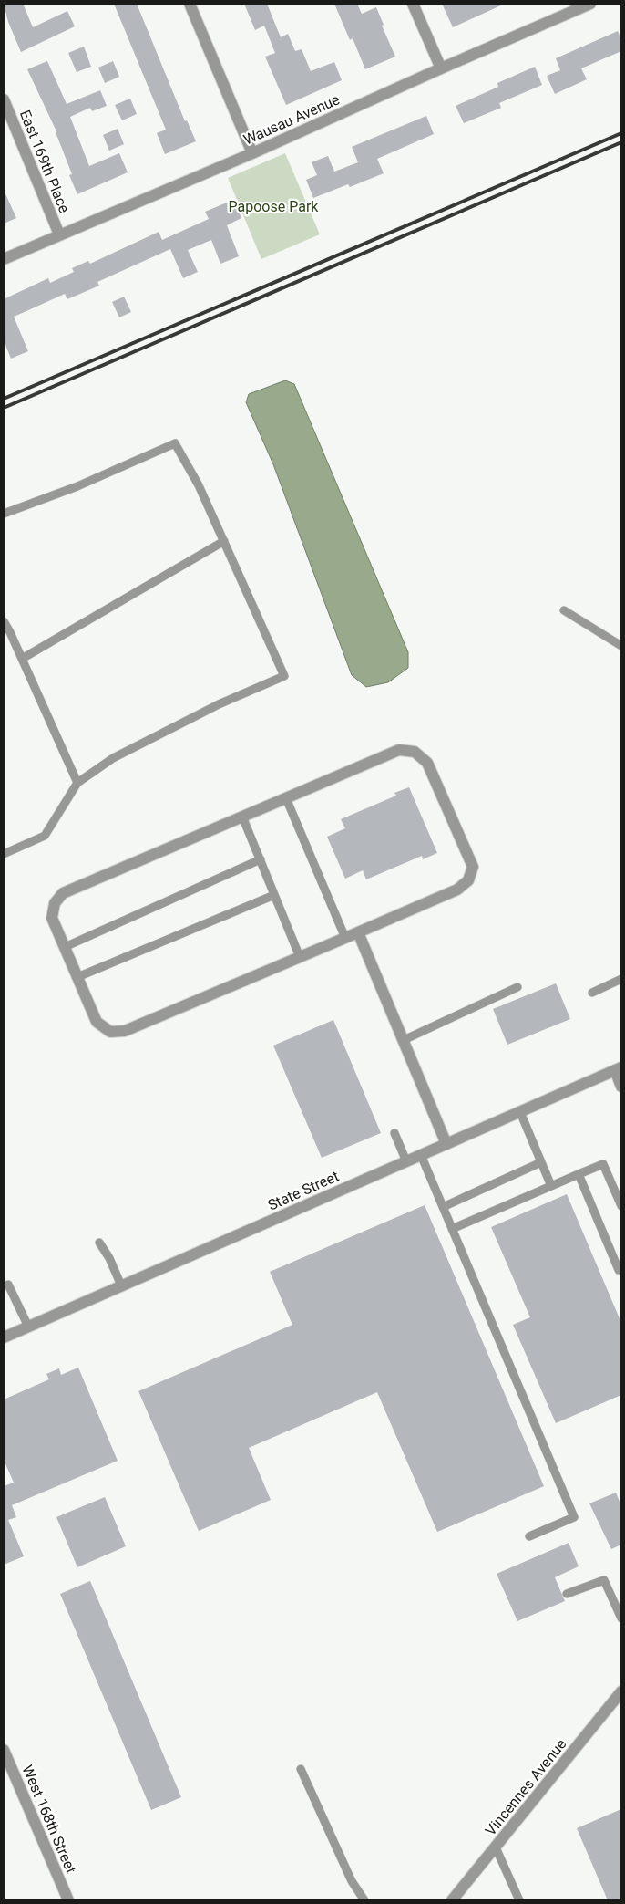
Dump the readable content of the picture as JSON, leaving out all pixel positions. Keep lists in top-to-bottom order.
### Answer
{
  "streets": {
    "street": [
      "Wausau Avenue",
      "East 169th Place",
      "State Street",
      "Vincennes Avenue",
      "West 168th Street"
    ]
  },
  "crossings": [
    ["Wausau Avenue", "East 169th Place"]
  ],
  "parks": ["Papoose Park"]
}
